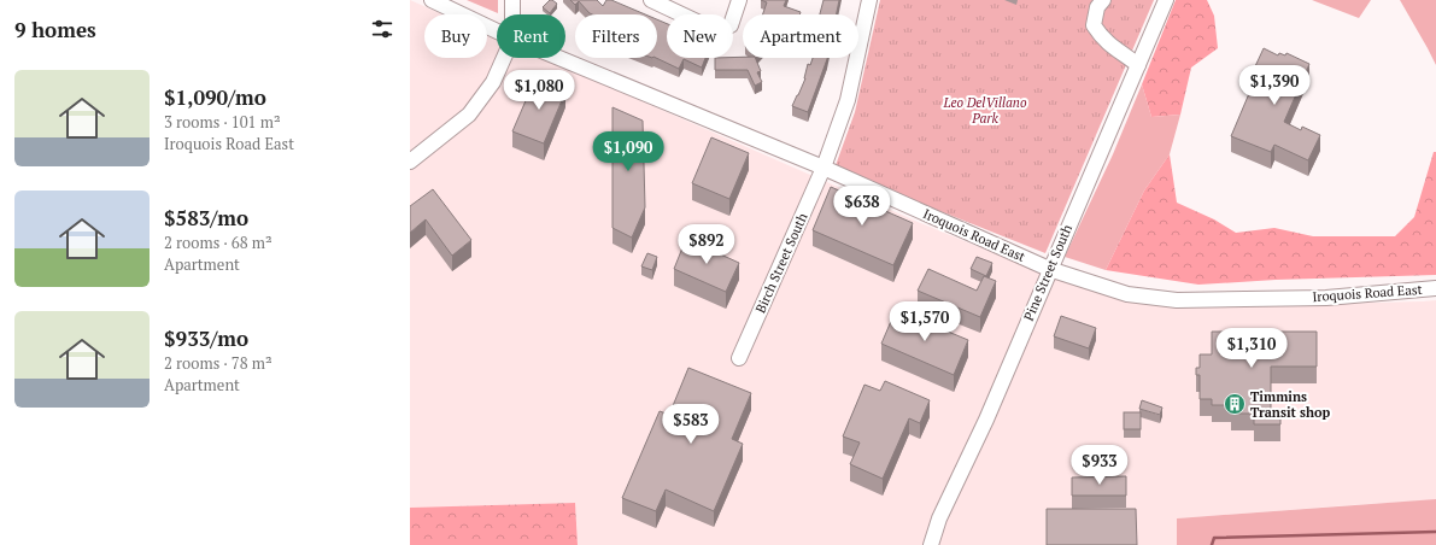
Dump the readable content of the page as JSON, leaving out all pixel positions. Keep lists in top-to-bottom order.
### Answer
{
  "streets": {
    "street": ["Iroquois Road East", "Birch Street South", "Pine Street South"]
  },
  "crossings": [
    ["Iroquois Road East", "Birch Street South"],
    ["Iroquois Road East", "Pine Street South"]
  ],
  "parks": ["Leo DelVillano Park"],
  "places": {
    "building": ["Timmins Transit shop"]
  },
  "page": {
    "heading": "9 homes",
    "chip": [
      "Buy",
      "Rent",
      "Filters",
      "New",
      "Apartment"
    ],
    "list": [
      {
        "name": "$1,090/mo",
        "note": "3 rooms · 101 m² · Iroquois Road East"
      },
      {
        "name": "$583/mo",
        "note": "2 rooms · 68 m² · Apartment"
      },
      {
        "name": "$933/mo",
        "note": "2 rooms · 78 m² · Apartment"
      }
    ],
    "price": [
      "$1,390",
      "$1,080",
      "$1,090",
      "$638",
      "$892",
      "$1,570",
      "$1,310",
      "$583",
      "$933"
    ]
  }
}
